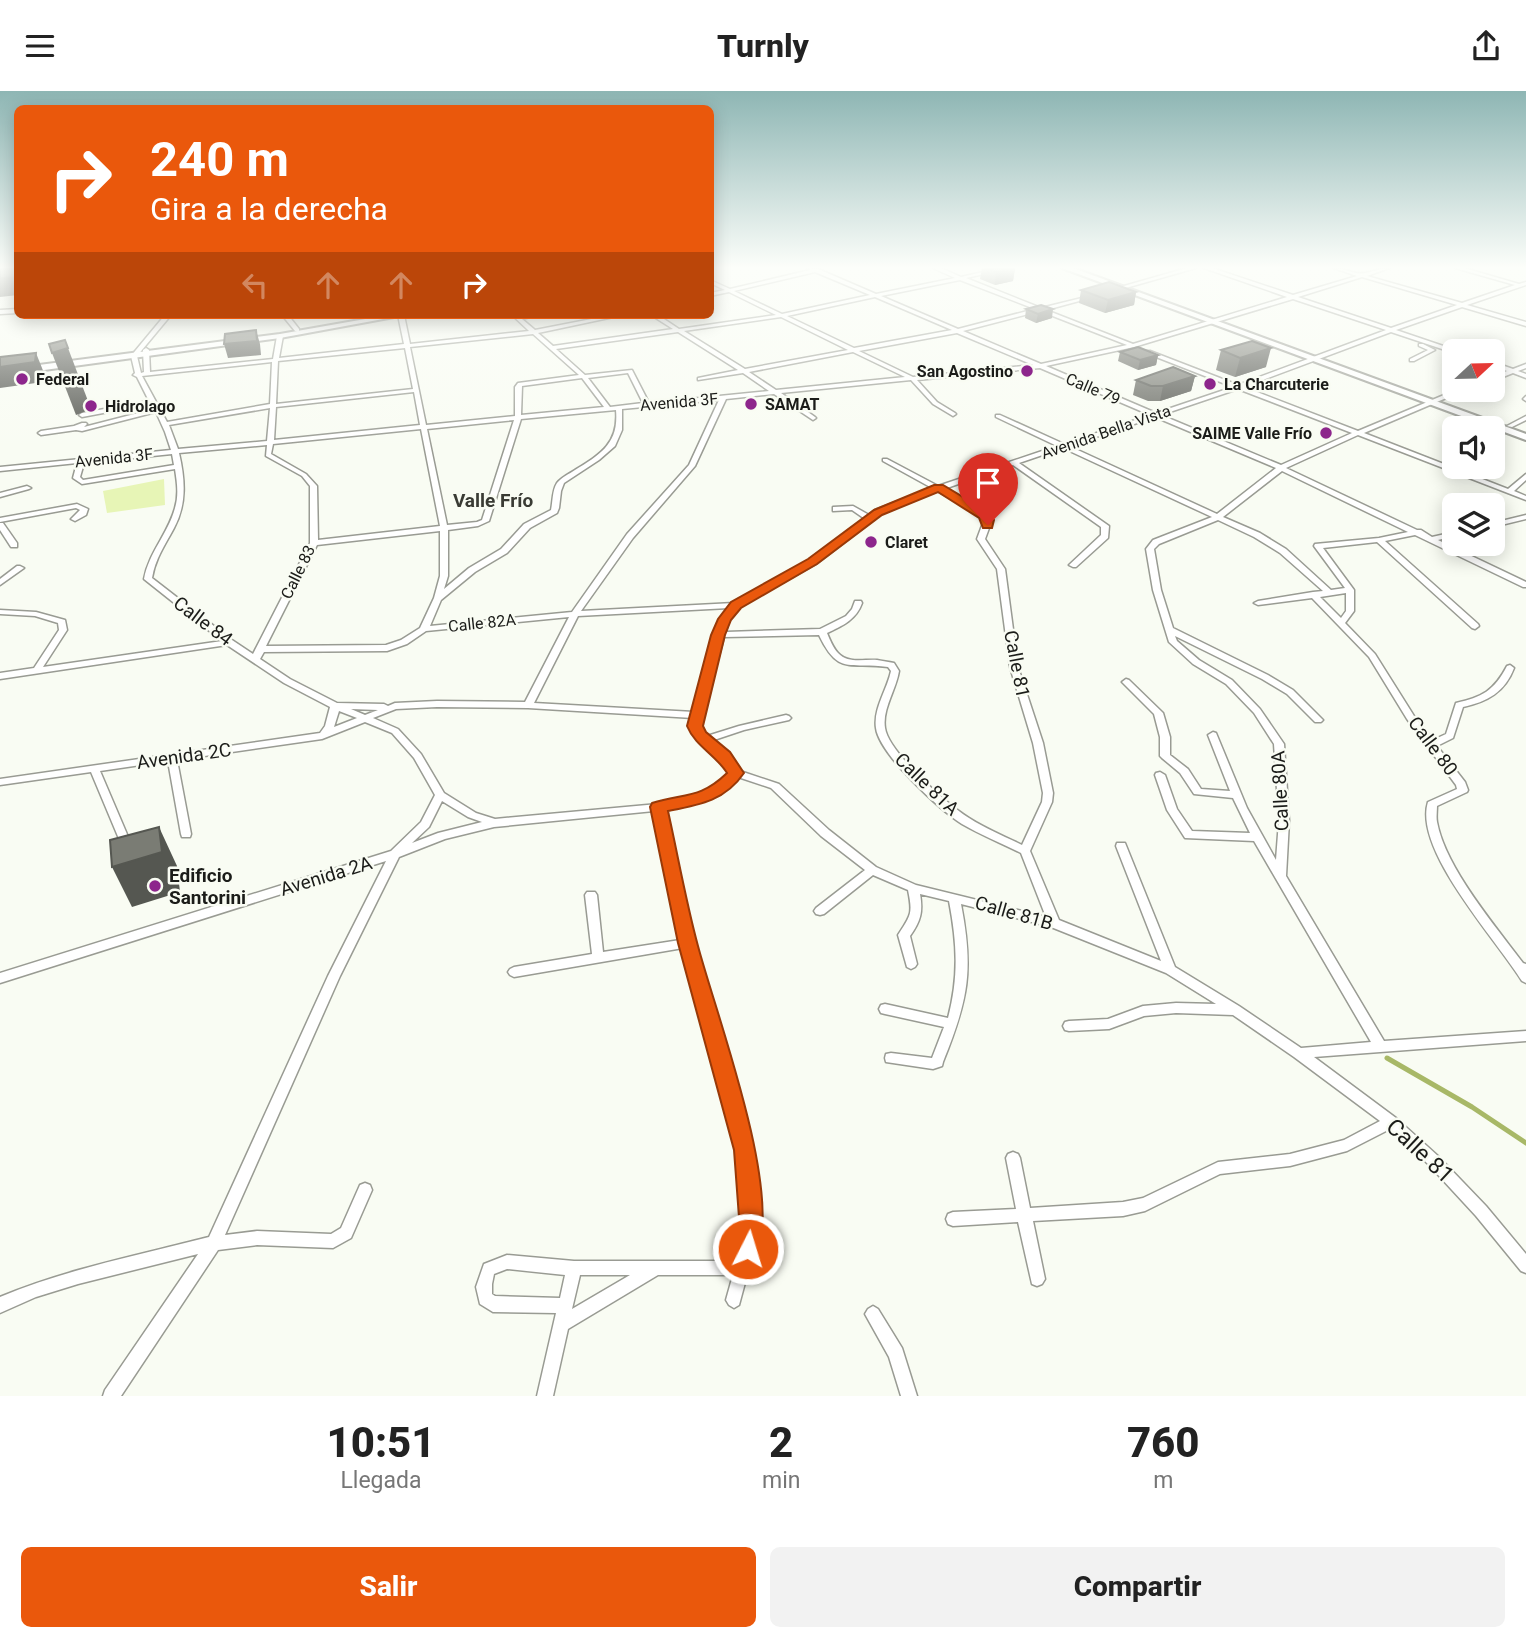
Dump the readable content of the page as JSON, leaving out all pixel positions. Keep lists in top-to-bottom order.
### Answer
{
  "streets": {
    "street": [
      "Calle 79",
      "Avenida 3F",
      "Avenida Bella Vista",
      "Calle 83",
      "Calle 84",
      "Calle 82A",
      "Calle 81",
      "Calle 80",
      "Avenida 2C",
      "Calle 81A",
      "Calle 80A",
      "Avenida 2A",
      "Calle 81B"
    ]
  },
  "crossings": [
    ["Calle 79", "Avenida 3F"],
    ["Calle 79", "Avenida Bella Vista"],
    ["Avenida 3F", "Calle 83"],
    ["Avenida 3F", "Calle 84"],
    ["Avenida 3F", "Calle 82A"],
    ["Avenida Bella Vista", "Calle 82A"],
    ["Avenida Bella Vista", "Calle 81"],
    ["Calle 83", "Calle 84"],
    ["Calle 84", "Avenida 2C"],
    ["Calle 81", "Calle 81A"],
    ["Calle 81", "Calle 81B"],
    ["Avenida 2A", "Calle 81B"]
  ],
  "districts": ["Valle Frío"],
  "places": [
    "San Agostino",
    "Federal",
    "La Charcuterie",
    "SAMAT",
    "Hidrolago",
    "SAIME Valle Frío",
    "Claret",
    "Edificio Santorini"
  ],
  "north": "right",
  "page": {
    "header": "Turnly",
    "turn": ["240 m", "Gira a la derecha"],
    "eta": [
      "10:51",
      "Llegada",
      "2",
      "min",
      "760",
      "m"
    ],
    "buttons": ["Salir", "Compartir"]
  }
}
